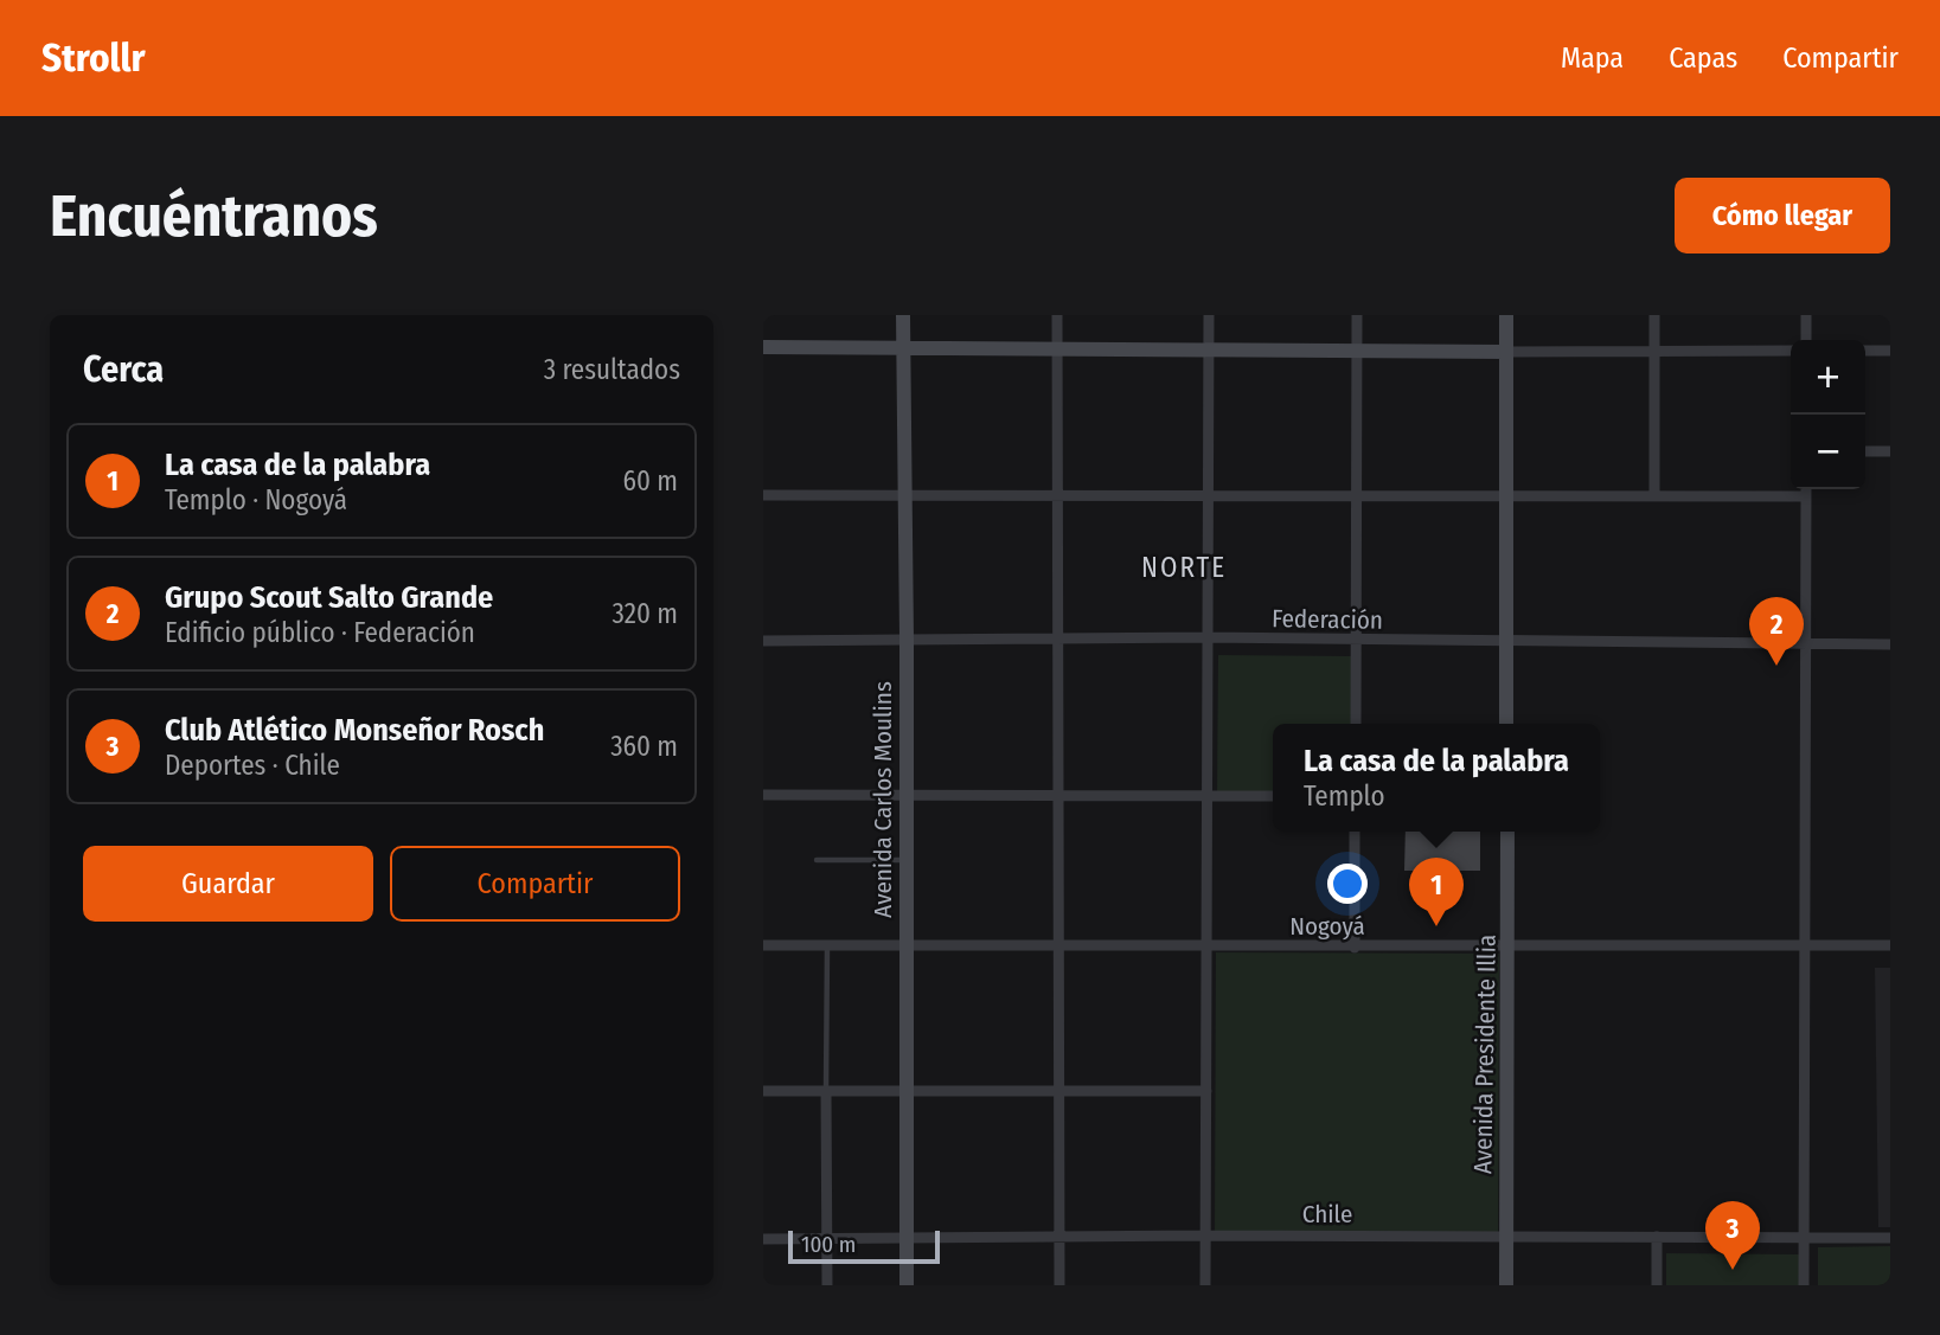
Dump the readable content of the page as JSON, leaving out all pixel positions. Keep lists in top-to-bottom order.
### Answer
{
  "streets": {
    "street": [
      "Federación",
      "Avenida Carlos Moulins",
      "Nogoyá",
      "Avenida Presidente Illia",
      "Chile"
    ]
  },
  "crossings": [
    ["Federación", "Avenida Carlos Moulins"],
    ["Avenida Carlos Moulins", "Nogoyá"],
    ["Avenida Carlos Moulins", "Chile"],
    ["Nogoyá", "Avenida Presidente Illia"],
    ["Avenida Presidente Illia", "Chile"]
  ],
  "districts": ["NORTE"],
  "scale_bar": "100 m",
  "page": {
    "header": "Strollr",
    "nav": ["Mapa", "Capas", "Compartir"],
    "buttons": [
      "Cómo llegar",
      ["Guardar", "Compartir"]
    ],
    "title": "Encuéntranos",
    "heading": ["Cerca", "3 resultados"],
    "map_buttons": ["+", "−"],
    "list": [
      {
        "mark": "1",
        "name": "La casa de la palabra",
        "note": "Templo · Nogoyá",
        "value": "60 m"
      },
      {
        "mark": "2",
        "name": "Grupo Scout Salto Grande",
        "note": "Edificio público · Federación",
        "value": "320 m"
      },
      {
        "mark": "3",
        "name": "Club Atlético Monseñor Rosch",
        "note": "Deportes · Chile",
        "value": "360 m"
      }
    ],
    "pins": ["2", "1", "3"],
    "popup": ["La casa de la palabra", "Templo"],
    "scale": "100 m"
  }
}
